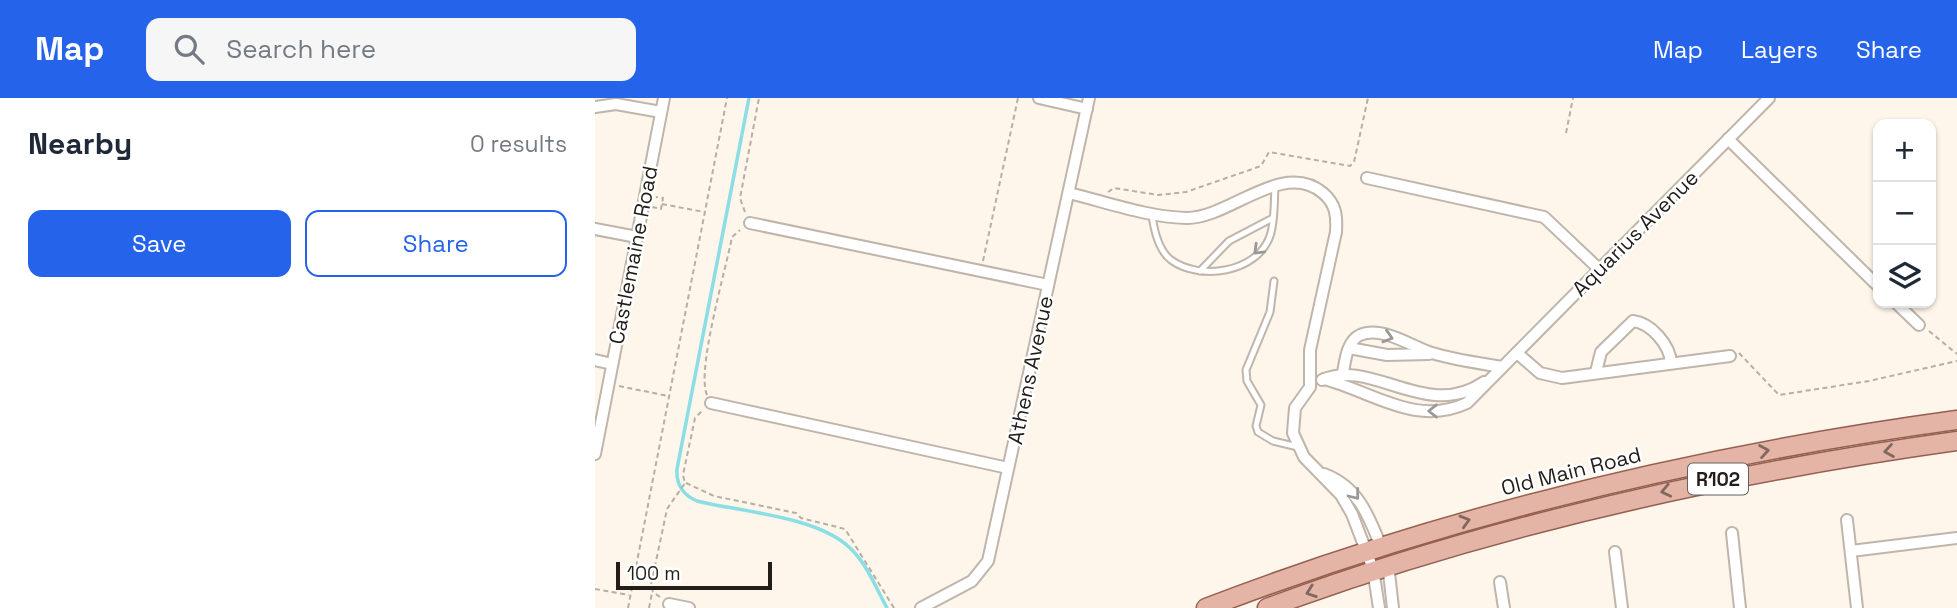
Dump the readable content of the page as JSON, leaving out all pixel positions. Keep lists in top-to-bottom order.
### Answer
{
  "streets": {
    "main road": ["Old Main Road", "R102"],
    "street": ["Aquarius Avenue", "Castlemaine Road", "Athens Avenue"]
  },
  "scale_bar": "100 m",
  "page": {
    "header": "Map",
    "search": "Search here",
    "nav": ["Map", "Layers", "Share"],
    "heading": ["Nearby", "0 results"],
    "map_buttons": ["+", "−"],
    "buttons": ["Save", "Share"],
    "scale": "100 m"
  }
}
